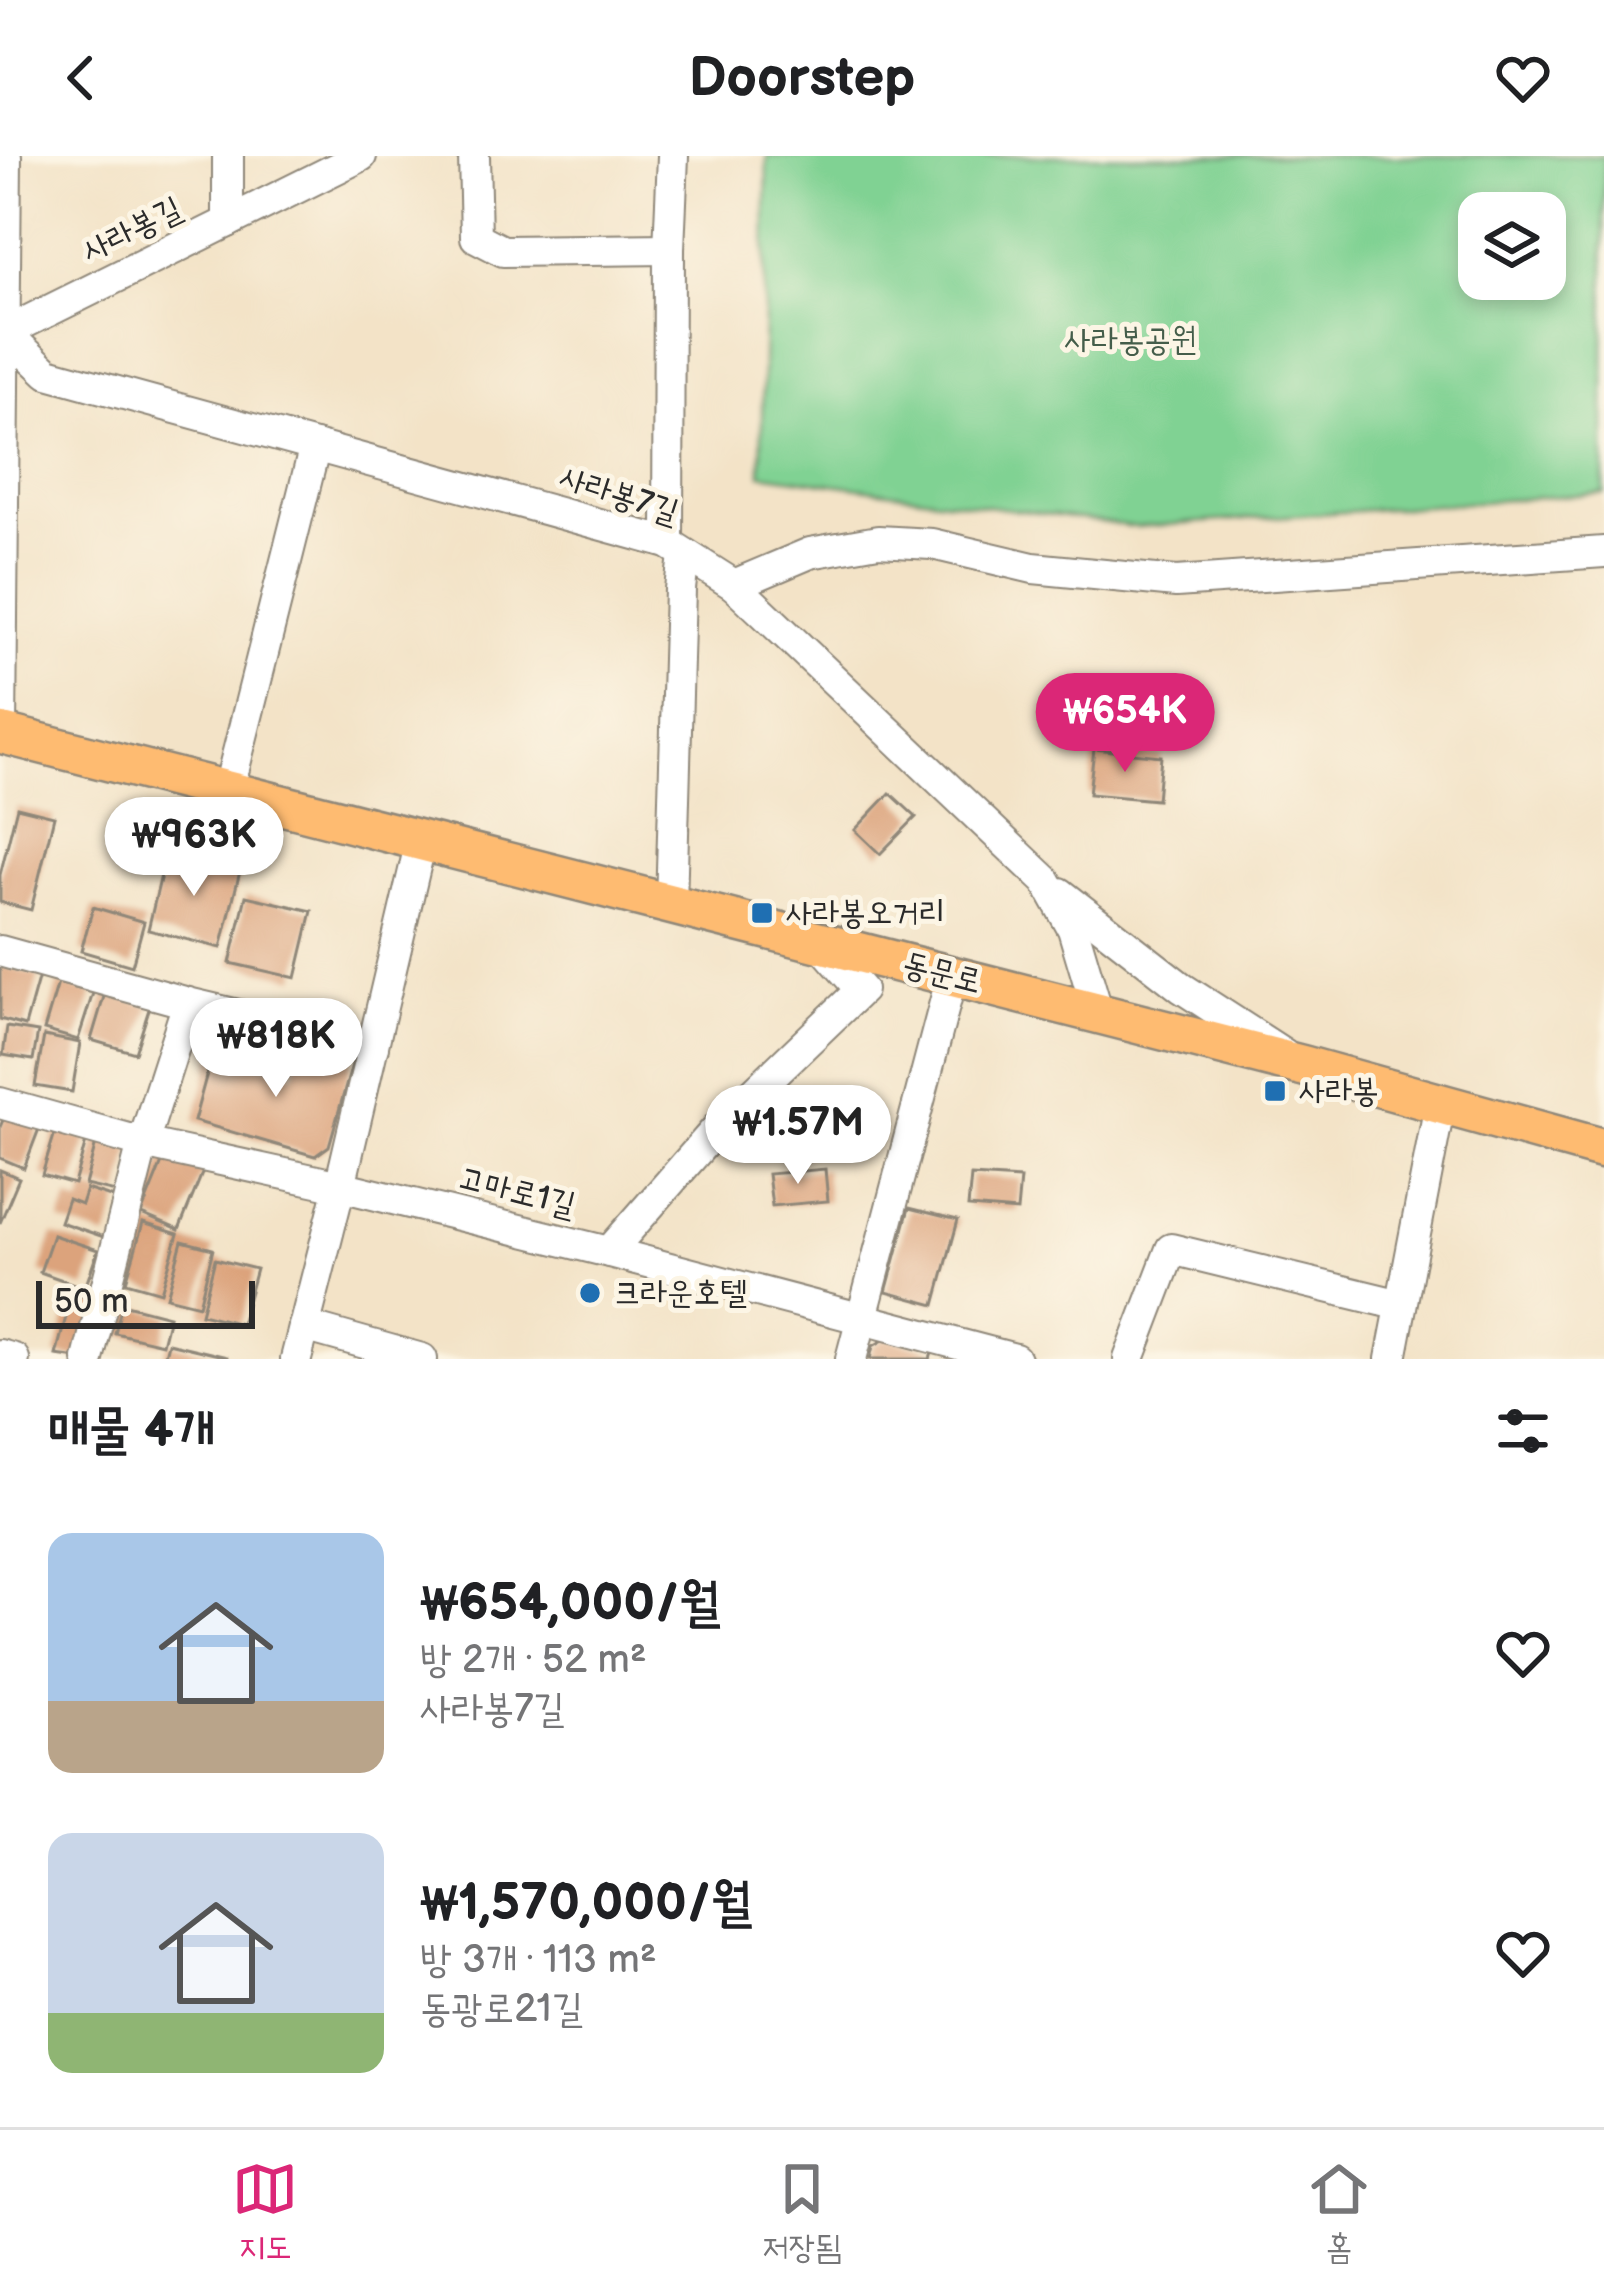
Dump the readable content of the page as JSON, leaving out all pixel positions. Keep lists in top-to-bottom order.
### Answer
{
  "streets": {
    "main road": ["동문로"],
    "street": ["사라봉길", "사라봉7길", "고마로1길"]
  },
  "crossings": [
    ["사라봉길", "사라봉7길"],
    ["사라봉7길", "동문로"]
  ],
  "parks": ["사라봉공원"],
  "places": {
    "transit": ["사라봉오거리", "사라봉"],
    "other": ["크라운호텔"]
  },
  "scale_bar": "50 m",
  "page": {
    "header": "Doorstep",
    "price": [
      "₩654K",
      "₩963K",
      "₩818K",
      "₩1.57M"
    ],
    "scale": "50 m",
    "heading": "매물 4개",
    "list": [
      {
        "name": "₩654,000/월",
        "note": "방 2개 · 52 m² · 사라봉7길"
      },
      {
        "name": "₩1,570,000/월",
        "note": "방 3개 · 113 m² · 동광로21길"
      }
    ],
    "tabs": ["지도", "저장됨", "홈"]
  }
}
